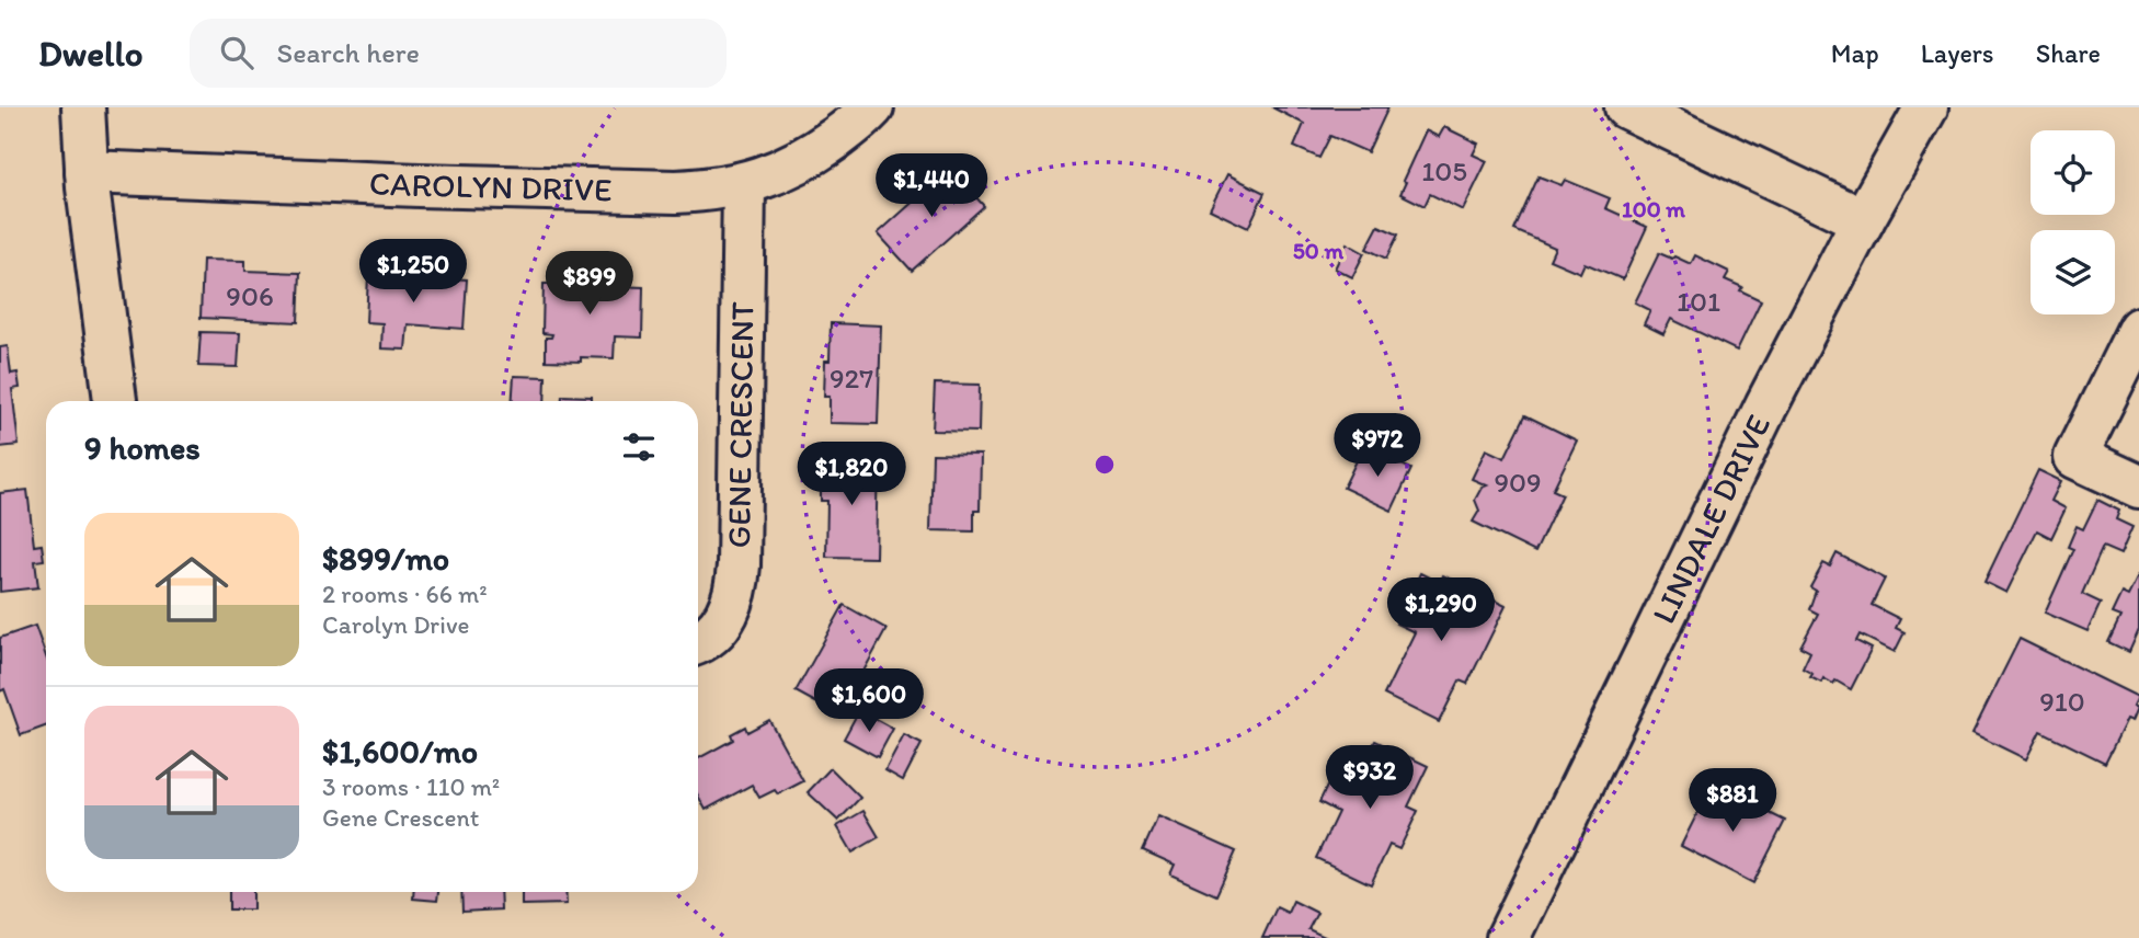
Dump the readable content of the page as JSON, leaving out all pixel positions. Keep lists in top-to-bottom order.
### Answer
{
  "streets": {
    "street": ["CAROLYN DRIVE", "GENE CRESCENT", "LINDALE DRIVE"]
  },
  "crossings": [
    ["CAROLYN DRIVE", "GENE CRESCENT"]
  ],
  "house_numbers": [
    "105",
    "906",
    "101",
    "927",
    "909",
    "910"
  ],
  "page": {
    "header": "Dwello",
    "search": "Search here",
    "nav": ["Map", "Layers", "Share"],
    "price": [
      "$1,440",
      "$1,250",
      "$899",
      "$972",
      "$1,820",
      "$1,290",
      "$1,600",
      "$932",
      "$881"
    ],
    "heading": "9 homes",
    "list": [
      {
        "name": "$899/mo",
        "note": "2 rooms · 66 m² · Carolyn Drive"
      },
      {
        "name": "$1,600/mo",
        "note": "3 rooms · 110 m² · Gene Crescent"
      }
    ]
  },
  "rings": ["100 m", "50 m"]
}
